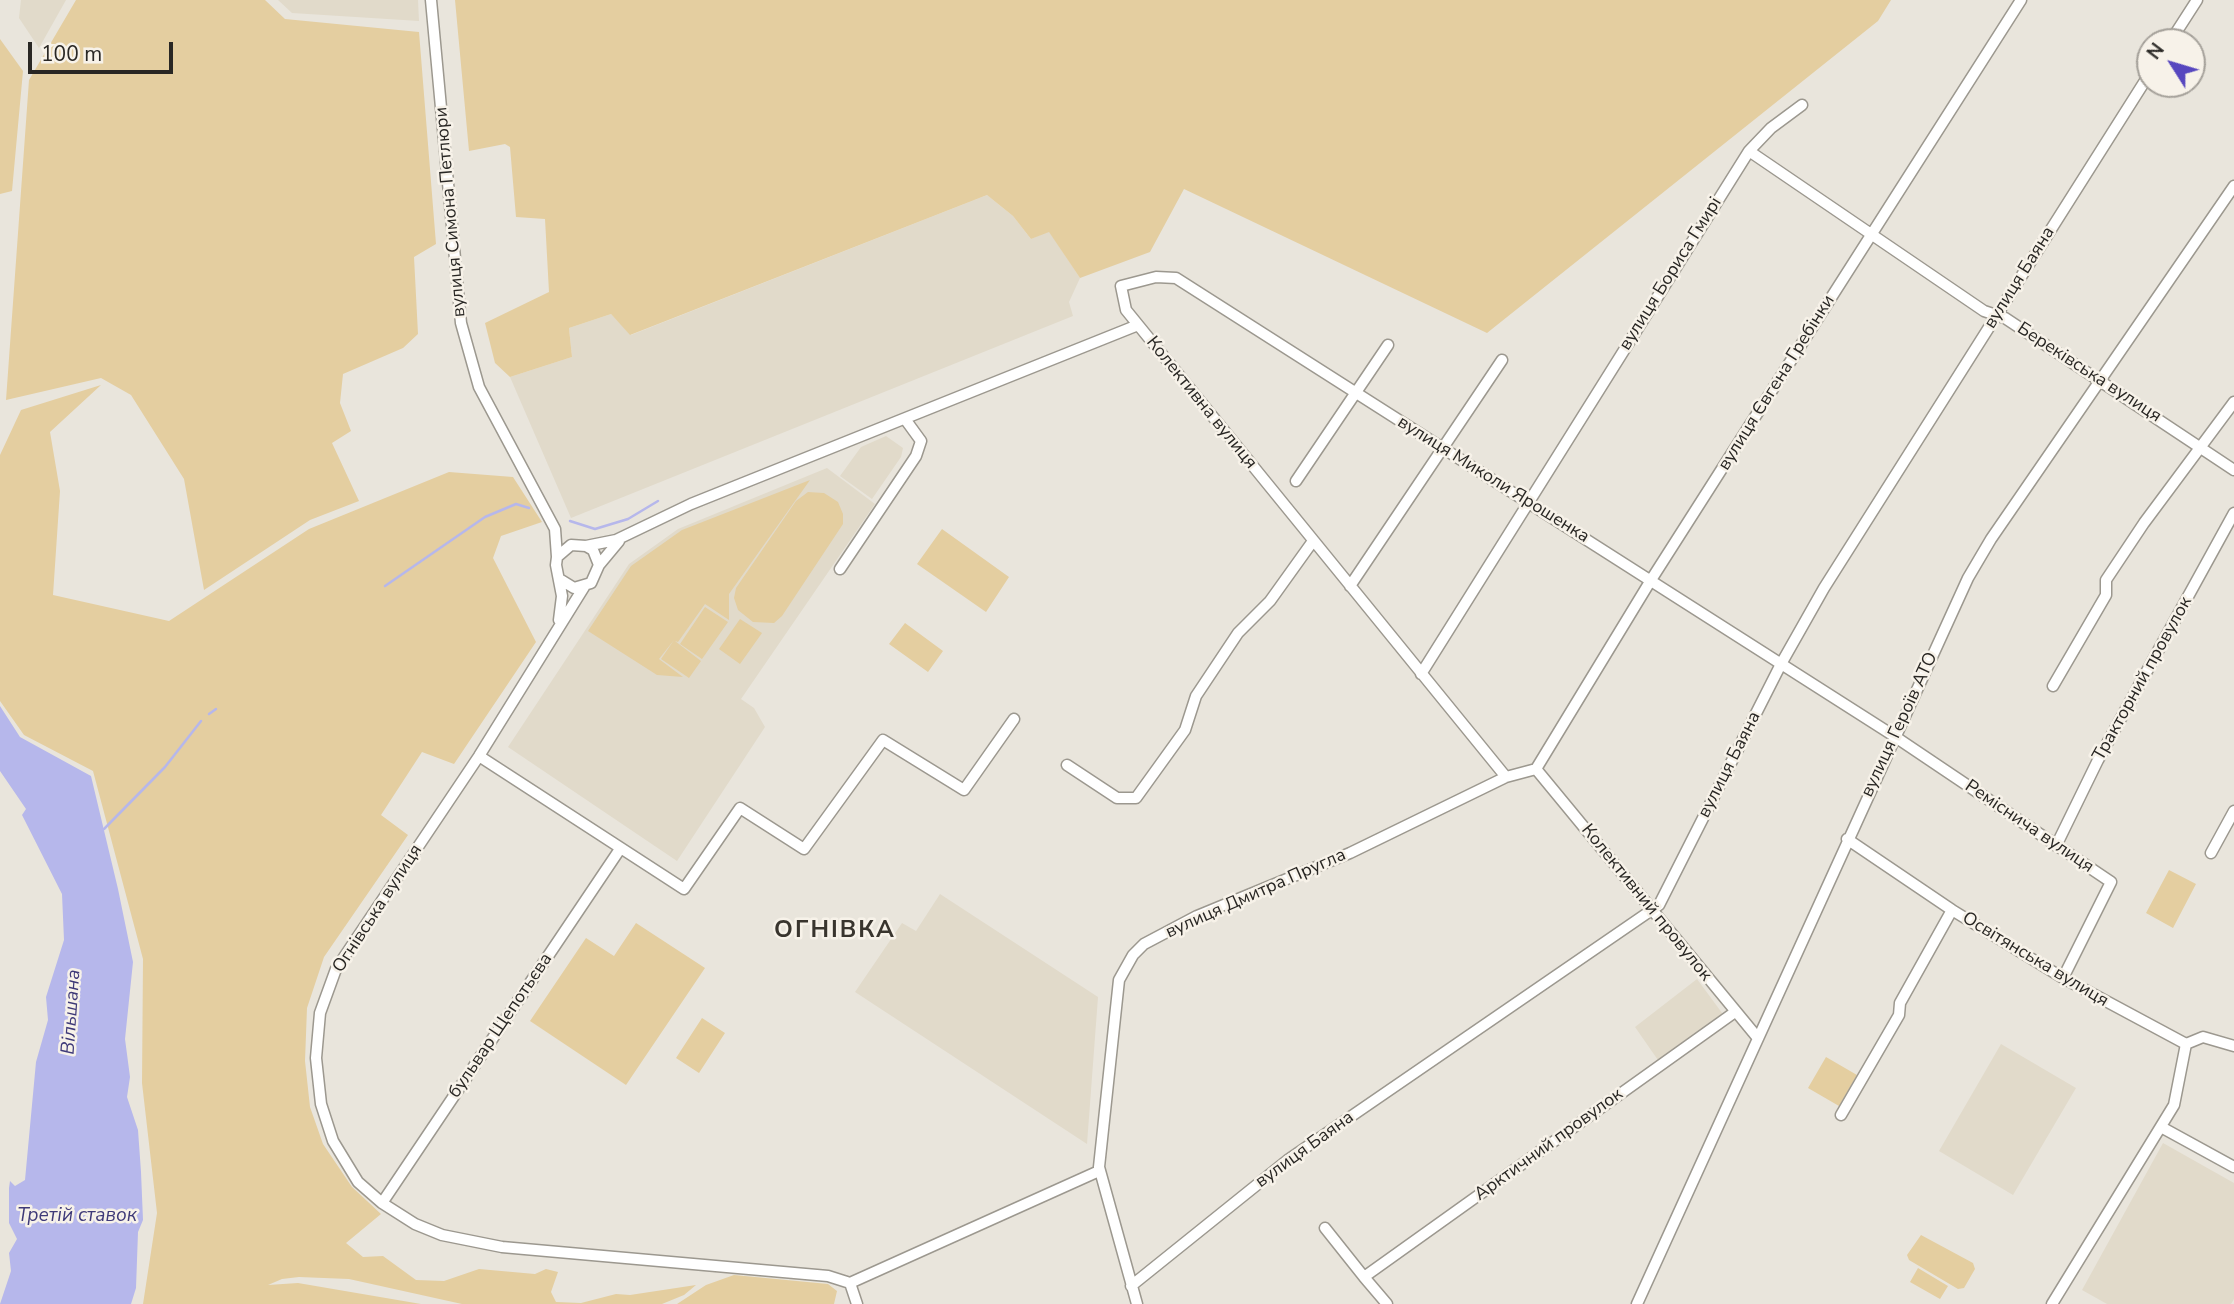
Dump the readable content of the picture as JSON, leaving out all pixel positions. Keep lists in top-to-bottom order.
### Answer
{
  "streets": {
    "street": [
      "вулиця Симона Петлюри",
      "вулиця Бориса Гмирі",
      "вулиця Баяна",
      "Береківська вулиця",
      "вулиця Євгена Гребінки",
      "Колективна вулиця",
      "вулиця Миколи Ярошенка",
      "Тракторний провулок",
      "вулиця Героїв АТО",
      "Реміснича вулиця",
      "вулиця Дмитра Пругла",
      "Колективний провулок",
      "Огнівська вулиця",
      "Освітянська вулиця",
      "бульвар Щепотьєва",
      "Арктичний провулок"
    ]
  },
  "crossings": [
    ["вулиця Симона Петлюри", "Колективна вулиця"],
    ["вулиця Симона Петлюри", "Огнівська вулиця"],
    ["вулиця Бориса Гмирі", "Колективна вулиця"],
    ["вулиця Бориса Гмирі", "вулиця Миколи Ярошенка"],
    ["вулиця Баяна", "Береківська вулиця"],
    ["вулиця Баяна", "вулиця Миколи Ярошенка"],
    ["вулиця Баяна", "вулиця Дмитра Пругла"],
    ["вулиця Баяна", "Колективний провулок"],
    ["Береківська вулиця", "вулиця Євгена Гребінки"],
    ["Береківська вулиця", "вулиця Героїв АТО"],
    ["вулиця Євгена Гребінки", "вулиця Миколи Ярошенка"],
    ["вулиця Євгена Гребінки", "вулиця Дмитра Пругла"],
    ["вулиця Євгена Гребінки", "Колективний провулок"],
    ["Колективна вулиця", "вулиця Миколи Ярошенка"],
    ["Колективна вулиця", "вулиця Дмитра Пругла"],
    ["Колективна вулиця", "Огнівська вулиця"],
    ["вулиця Миколи Ярошенка", "вулиця Героїв АТО"],
    ["вулиця Миколи Ярошенка", "Реміснича вулиця"],
    ["Тракторний провулок", "Реміснича вулиця"],
    ["вулиця Героїв АТО", "Реміснича вулиця"],
    ["вулиця Героїв АТО", "Колективний провулок"],
    ["вулиця Героїв АТО", "Освітянська вулиця"],
    ["Реміснича вулиця", "Освітянська вулиця"],
    ["вулиця Дмитра Пругла", "Колективний провулок"],
    ["Колективний провулок", "Арктичний провулок"],
    ["Огнівська вулиця", "бульвар Щепотьєва"]
  ],
  "districts": ["ОГНІВКА"],
  "water": ["Вільшана", "Третій ставок"],
  "scale_bar": "100 m",
  "north": "top left"
}
